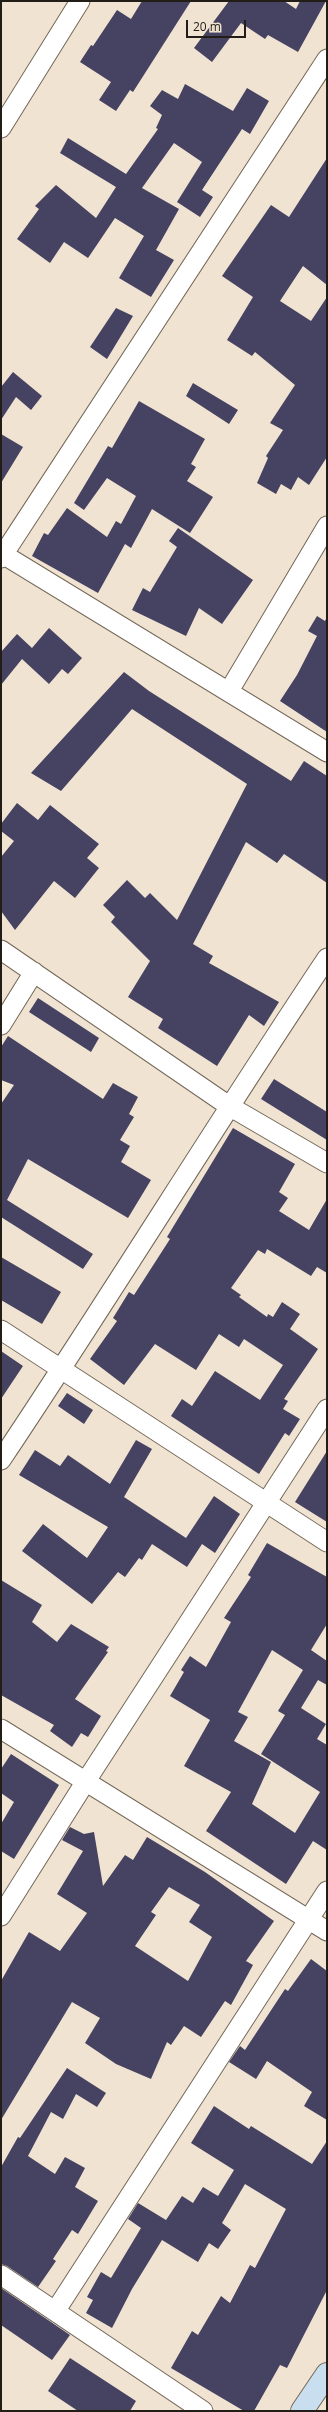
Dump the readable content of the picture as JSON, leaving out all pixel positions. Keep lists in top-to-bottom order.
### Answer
{
  "scale_bar": "20 m"
}
